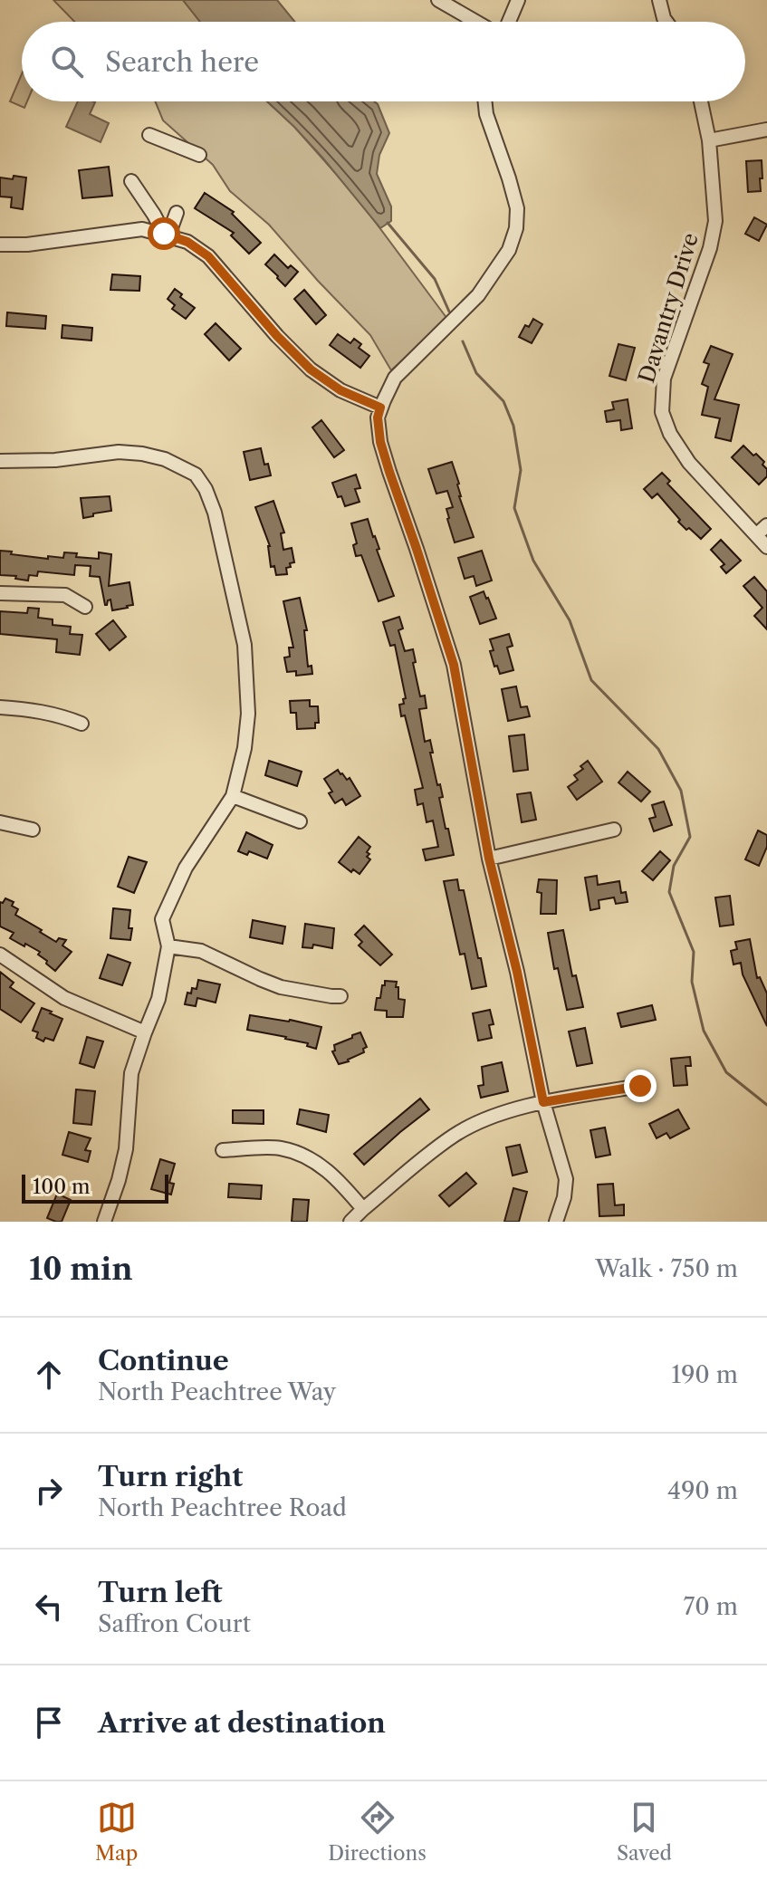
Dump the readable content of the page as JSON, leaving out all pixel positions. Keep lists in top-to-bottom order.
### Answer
{
  "streets": {
    "street": ["Davantry Drive"]
  },
  "scale_bar": "100 m",
  "page": {
    "search": "Search here",
    "scale": "100 m",
    "heading": ["10 min", "Walk · 750 m"],
    "list": [
      ["Continue", "North Peachtree Way", "190 m"],
      ["Turn right", "North Peachtree Road", "490 m"],
      ["Turn left", "Saffron Court", "70 m"],
      "Arrive at destination"
    ],
    "nav": ["Map", "Directions", "Saved"]
  }
}
